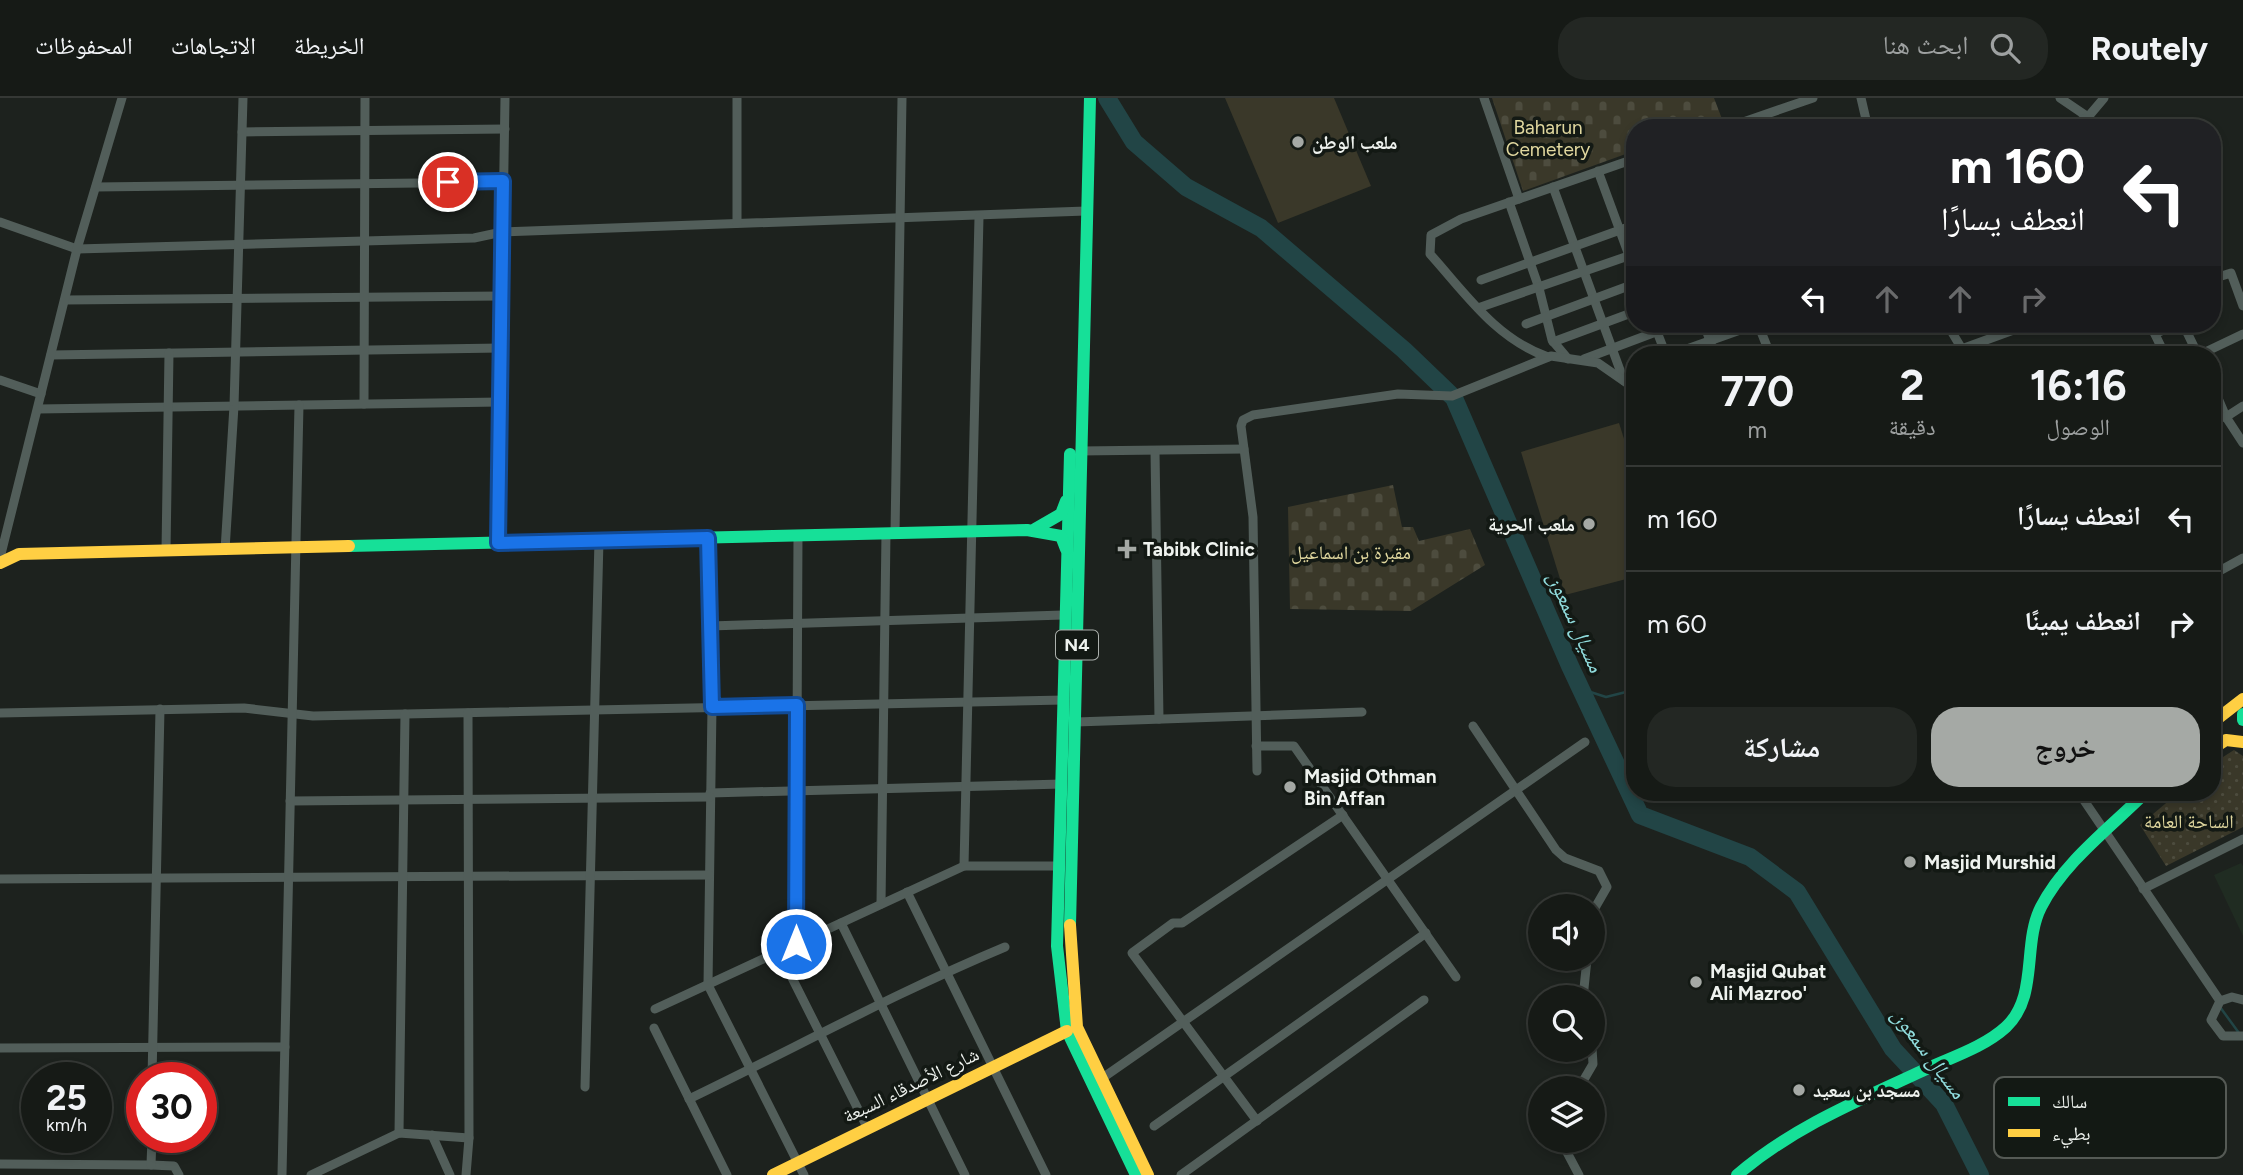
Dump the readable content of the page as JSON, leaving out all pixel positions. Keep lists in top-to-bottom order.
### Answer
{
  "streets": {
    "main road": ["N4", "شارع الأصدقاء السبعة"]
  },
  "crossings": [
    ["N4", "شارع الأصدقاء السبعة"]
  ],
  "water": ["مسيال سمعون"],
  "parks": ["Baharun Cemetery", "مقبرة بن اسماعيل", "الساحة العامة"],
  "places": {
    "other": [
      "ملعب الوطن",
      "ملعب الحرية",
      "Masjid Othman Bin Affan",
      "Masjid Murshid",
      "Masjid Qubat Ali Mazroo'",
      "مسجد بن سعيد"
    ],
    "health": ["Tabibk Clinic"]
  },
  "legend": ["سالك", "بطيء"],
  "page": {
    "header": "Routely",
    "search": "ابحث هنا",
    "nav": ["الخريطة", "الاتجاهات", "المحفوظات"],
    "turn": ["160 m", "انعطف يسارًا"],
    "eta": [
      "16:16",
      "الوصول",
      "2",
      "دقيقة",
      "770",
      "m"
    ],
    "list": [
      {
        "name": "انعطف يسارًا",
        "value": "160 m"
      },
      {
        "name": "انعطف يمينًا",
        "value": "60 m"
      }
    ],
    "buttons": ["خروج", "مشاركة"],
    "speed": "25 km/h",
    "limit": "30"
  }
}
